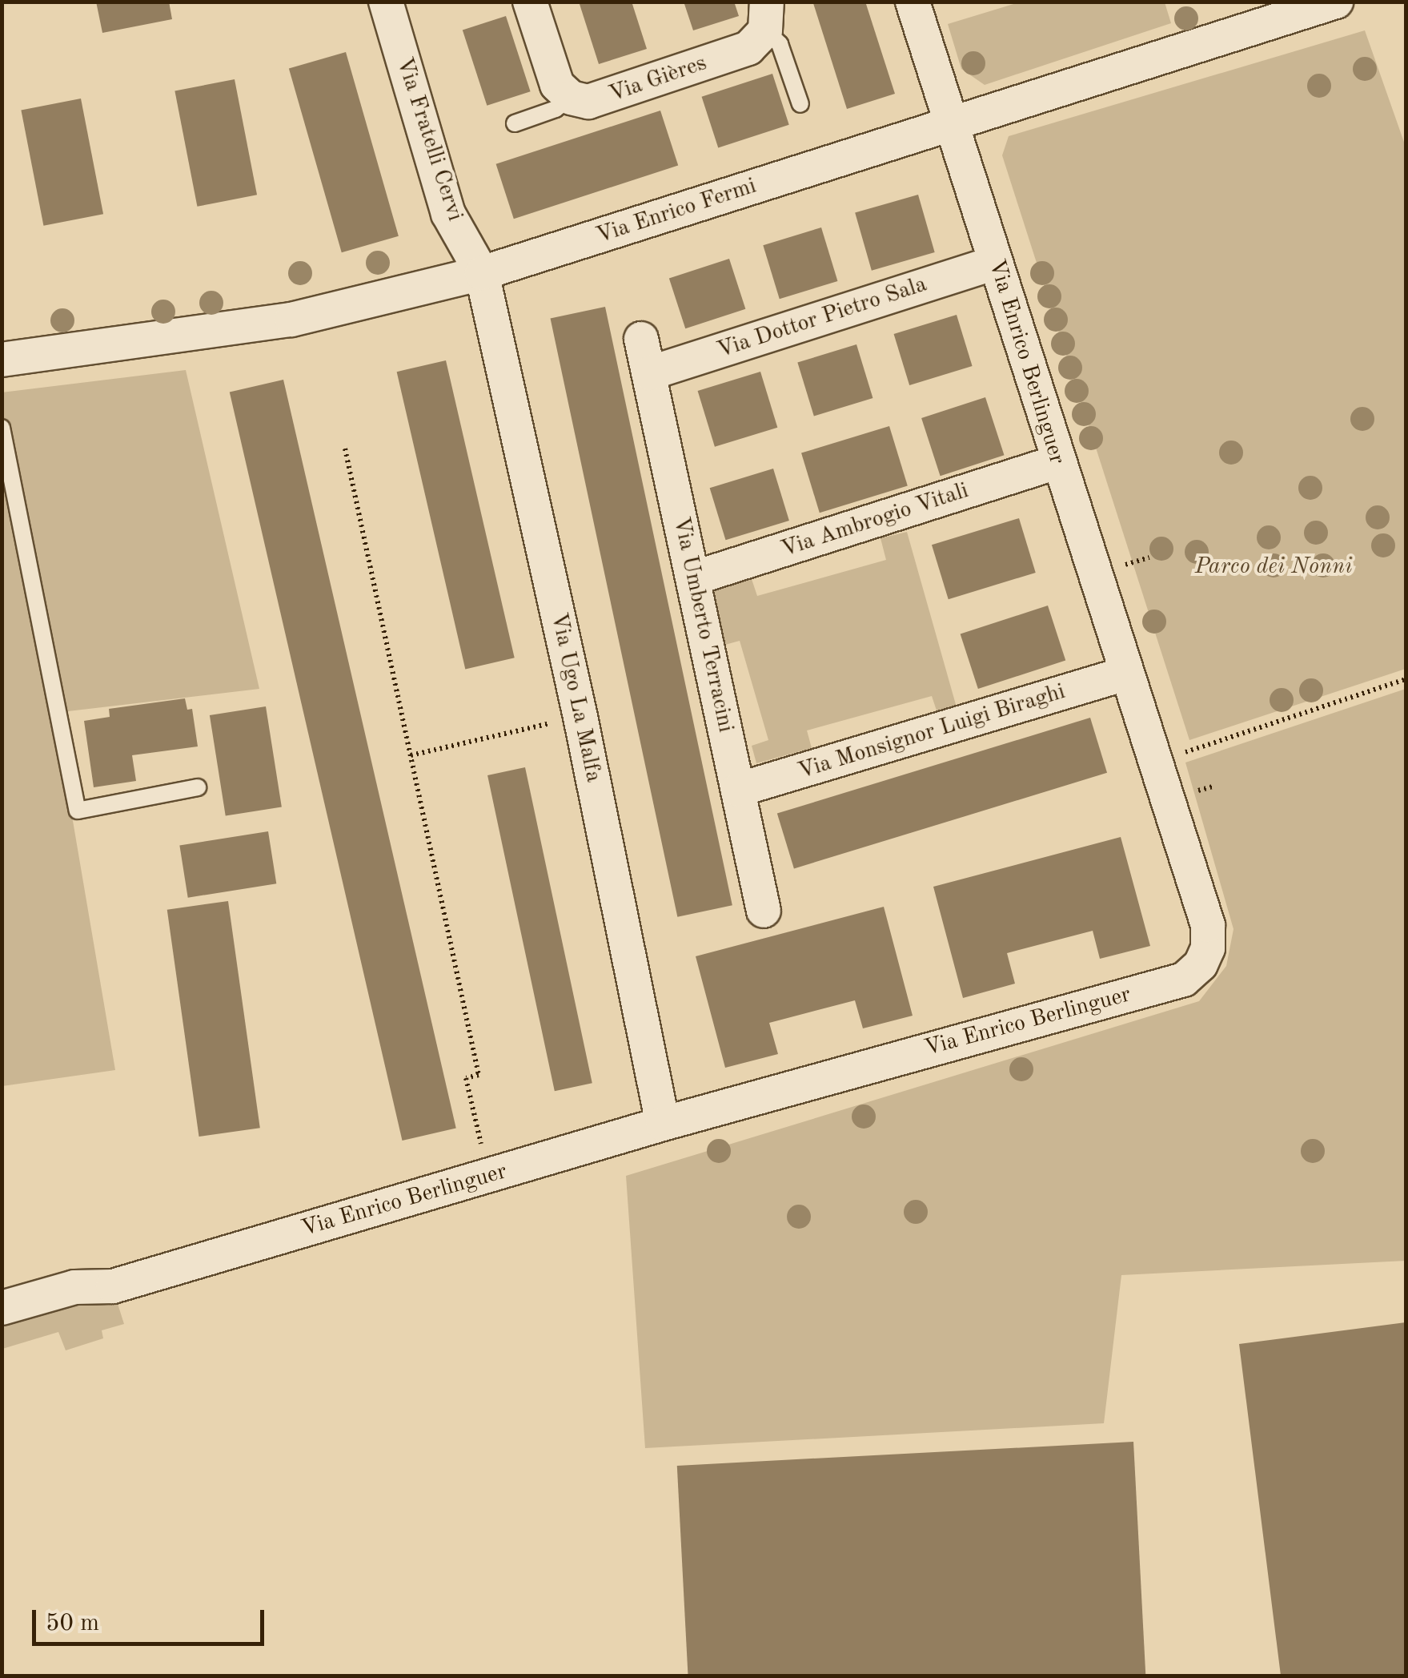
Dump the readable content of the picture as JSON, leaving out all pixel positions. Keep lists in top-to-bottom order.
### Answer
{
  "streets": {
    "street": [
      "Via Gières",
      "Via Fratelli Cervi",
      "Via Enrico Fermi",
      "Via Dottor Pietro Sala",
      "Via Enrico Berlinguer",
      "Via Ambrogio Vitali",
      "Via Umberto Terracini",
      "Via Ugo La Malfa",
      "Via Monsignor Luigi Biraghi"
    ]
  },
  "crossings": [
    ["Via Fratelli Cervi", "Via Enrico Fermi"],
    ["Via Fratelli Cervi", "Via Ugo La Malfa"],
    ["Via Enrico Fermi", "Via Enrico Berlinguer"],
    ["Via Enrico Fermi", "Via Ugo La Malfa"],
    ["Via Dottor Pietro Sala", "Via Enrico Berlinguer"],
    ["Via Dottor Pietro Sala", "Via Umberto Terracini"],
    ["Via Enrico Berlinguer", "Via Ambrogio Vitali"],
    ["Via Enrico Berlinguer", "Via Ugo La Malfa"],
    ["Via Enrico Berlinguer", "Via Monsignor Luigi Biraghi"],
    ["Via Ambrogio Vitali", "Via Umberto Terracini"],
    ["Via Umberto Terracini", "Via Monsignor Luigi Biraghi"]
  ],
  "parks": ["Parco dei Nonni"],
  "scale_bar": "50 m"
}
